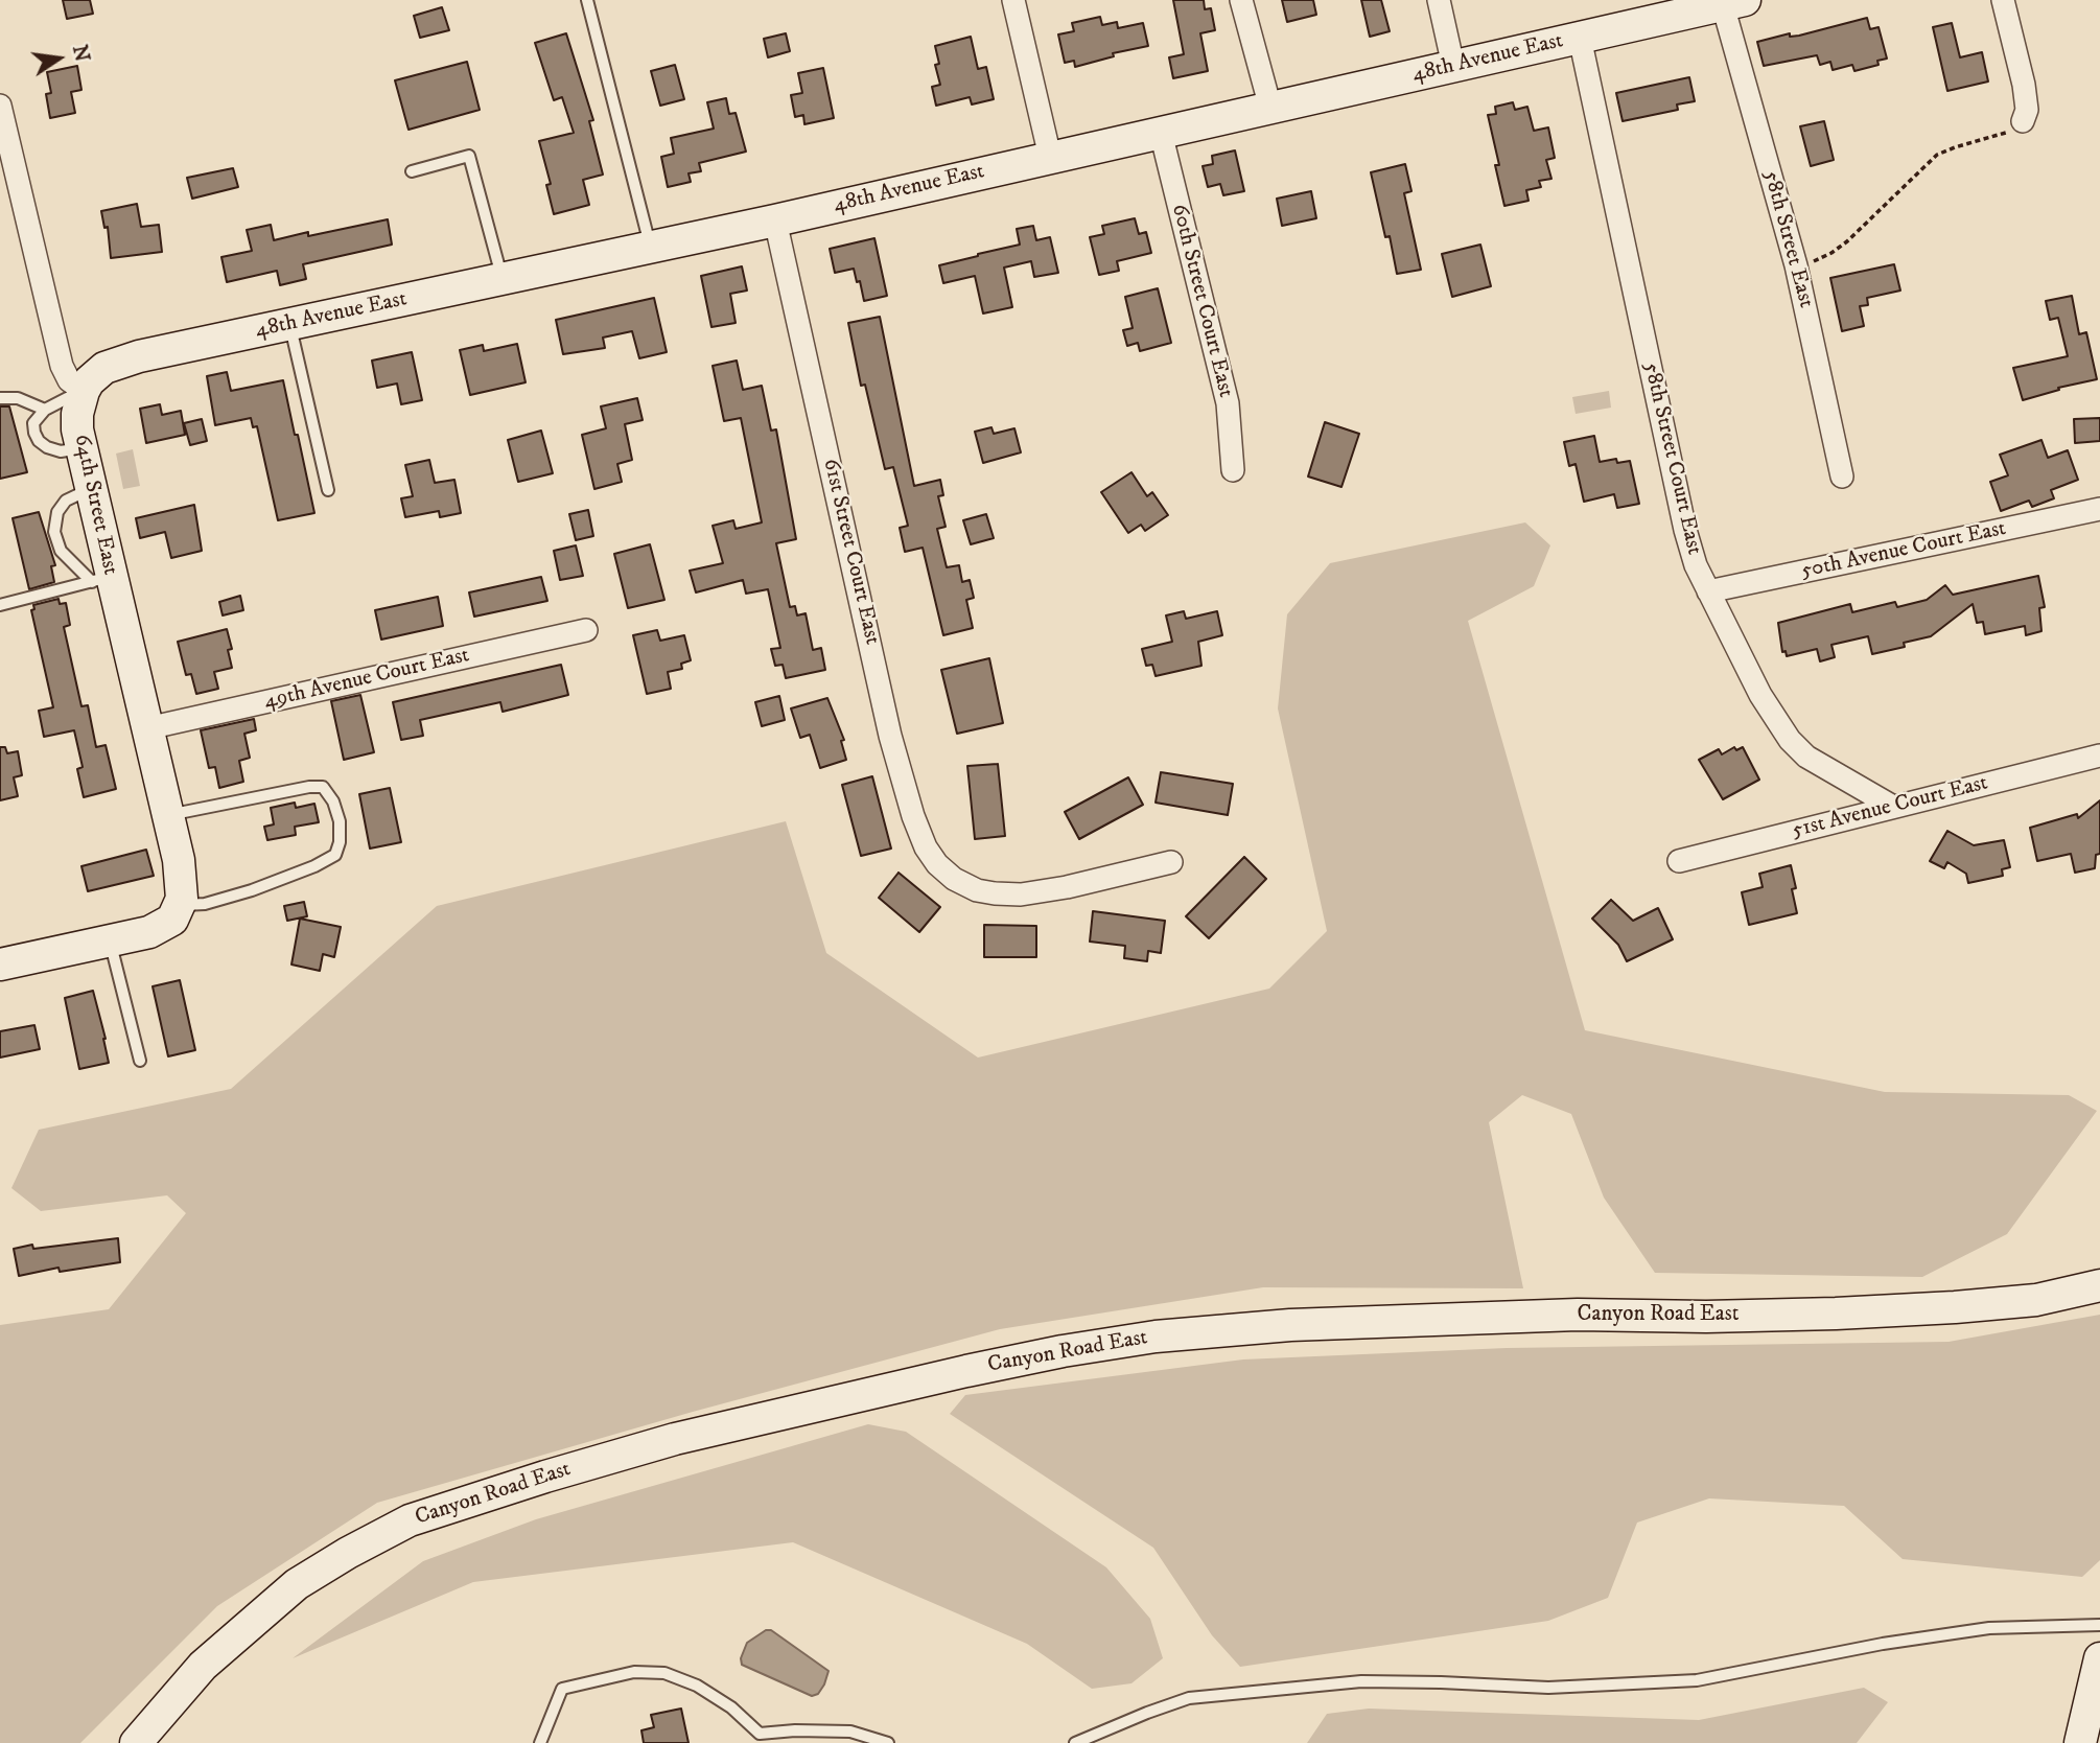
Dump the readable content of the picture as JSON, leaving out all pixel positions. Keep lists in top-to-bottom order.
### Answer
{
  "streets": {
    "street": [
      "48th Avenue East",
      "58th Street East",
      "60th Street Court East",
      "58th Street Court East",
      "64th Street East",
      "50th Avenue Court East",
      "61st Street Court East",
      "49th Avenue Court East",
      "51st Avenue Court East",
      "Canyon Road East"
    ]
  },
  "crossings": [
    ["48th Avenue East", "58th Street East"],
    ["48th Avenue East", "60th Street Court East"],
    ["48th Avenue East", "58th Street Court East"],
    ["48th Avenue East", "64th Street East"],
    ["48th Avenue East", "61st Street Court East"],
    ["58th Street Court East", "50th Avenue Court East"],
    ["58th Street Court East", "51st Avenue Court East"],
    ["64th Street East", "49th Avenue Court East"]
  ],
  "north": "right"
}
